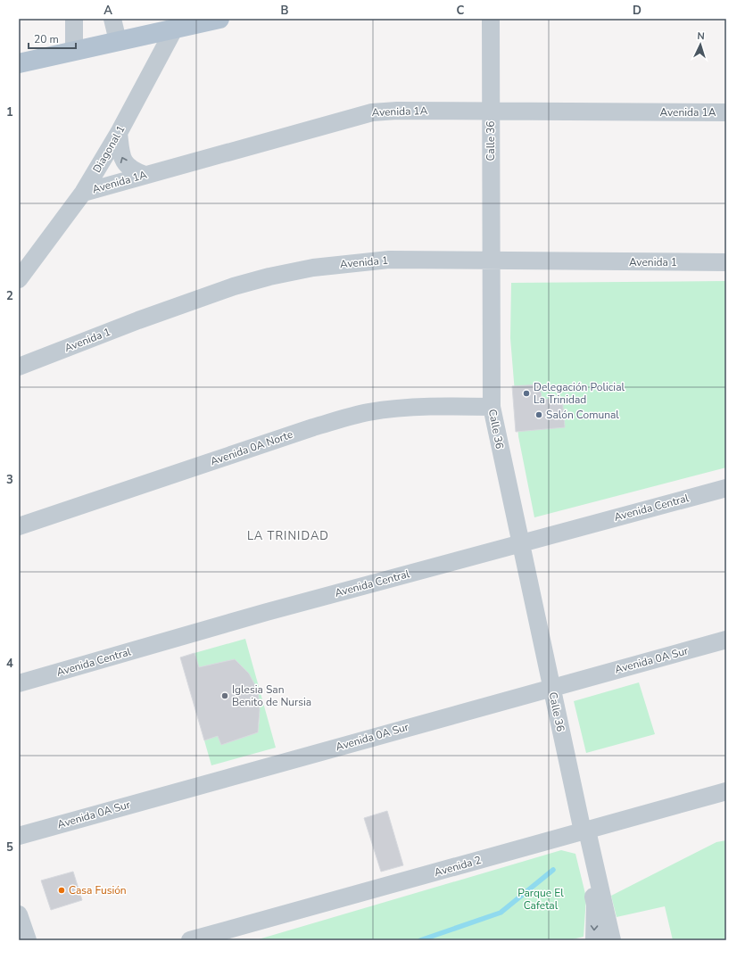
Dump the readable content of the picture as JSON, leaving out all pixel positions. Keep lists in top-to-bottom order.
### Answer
{
  "streets": {
    "street": [
      "Avenida 1A",
      "Calle 36",
      "Diagonal 1",
      "Avenida 1",
      "Avenida 0A Norte",
      "Avenida Central",
      "Avenida 0A Sur",
      "Avenida 2"
    ]
  },
  "crossings": [
    ["Avenida 1A", "Calle 36"],
    ["Avenida 1A", "Diagonal 1"],
    ["Calle 36", "Avenida 1"],
    ["Calle 36", "Avenida 0A Norte"],
    ["Calle 36", "Avenida Central"],
    ["Calle 36", "Avenida 0A Sur"],
    ["Calle 36", "Avenida 2"]
  ],
  "districts": ["LA TRINIDAD"],
  "parks": ["Parque El Cafetal"],
  "places": [
    "Delegación Policial La Trinidad",
    "Salón Comunal",
    "Iglesia San Benito de Nursia",
    "Casa Fusión"
  ],
  "scale_bar": "20 m",
  "north": "top",
  "grid": {
    "columns": [
      "A",
      "B",
      "C",
      "D"
    ],
    "rows": [
      "1",
      "2",
      "3",
      "4",
      "5"
    ]
  }
}
